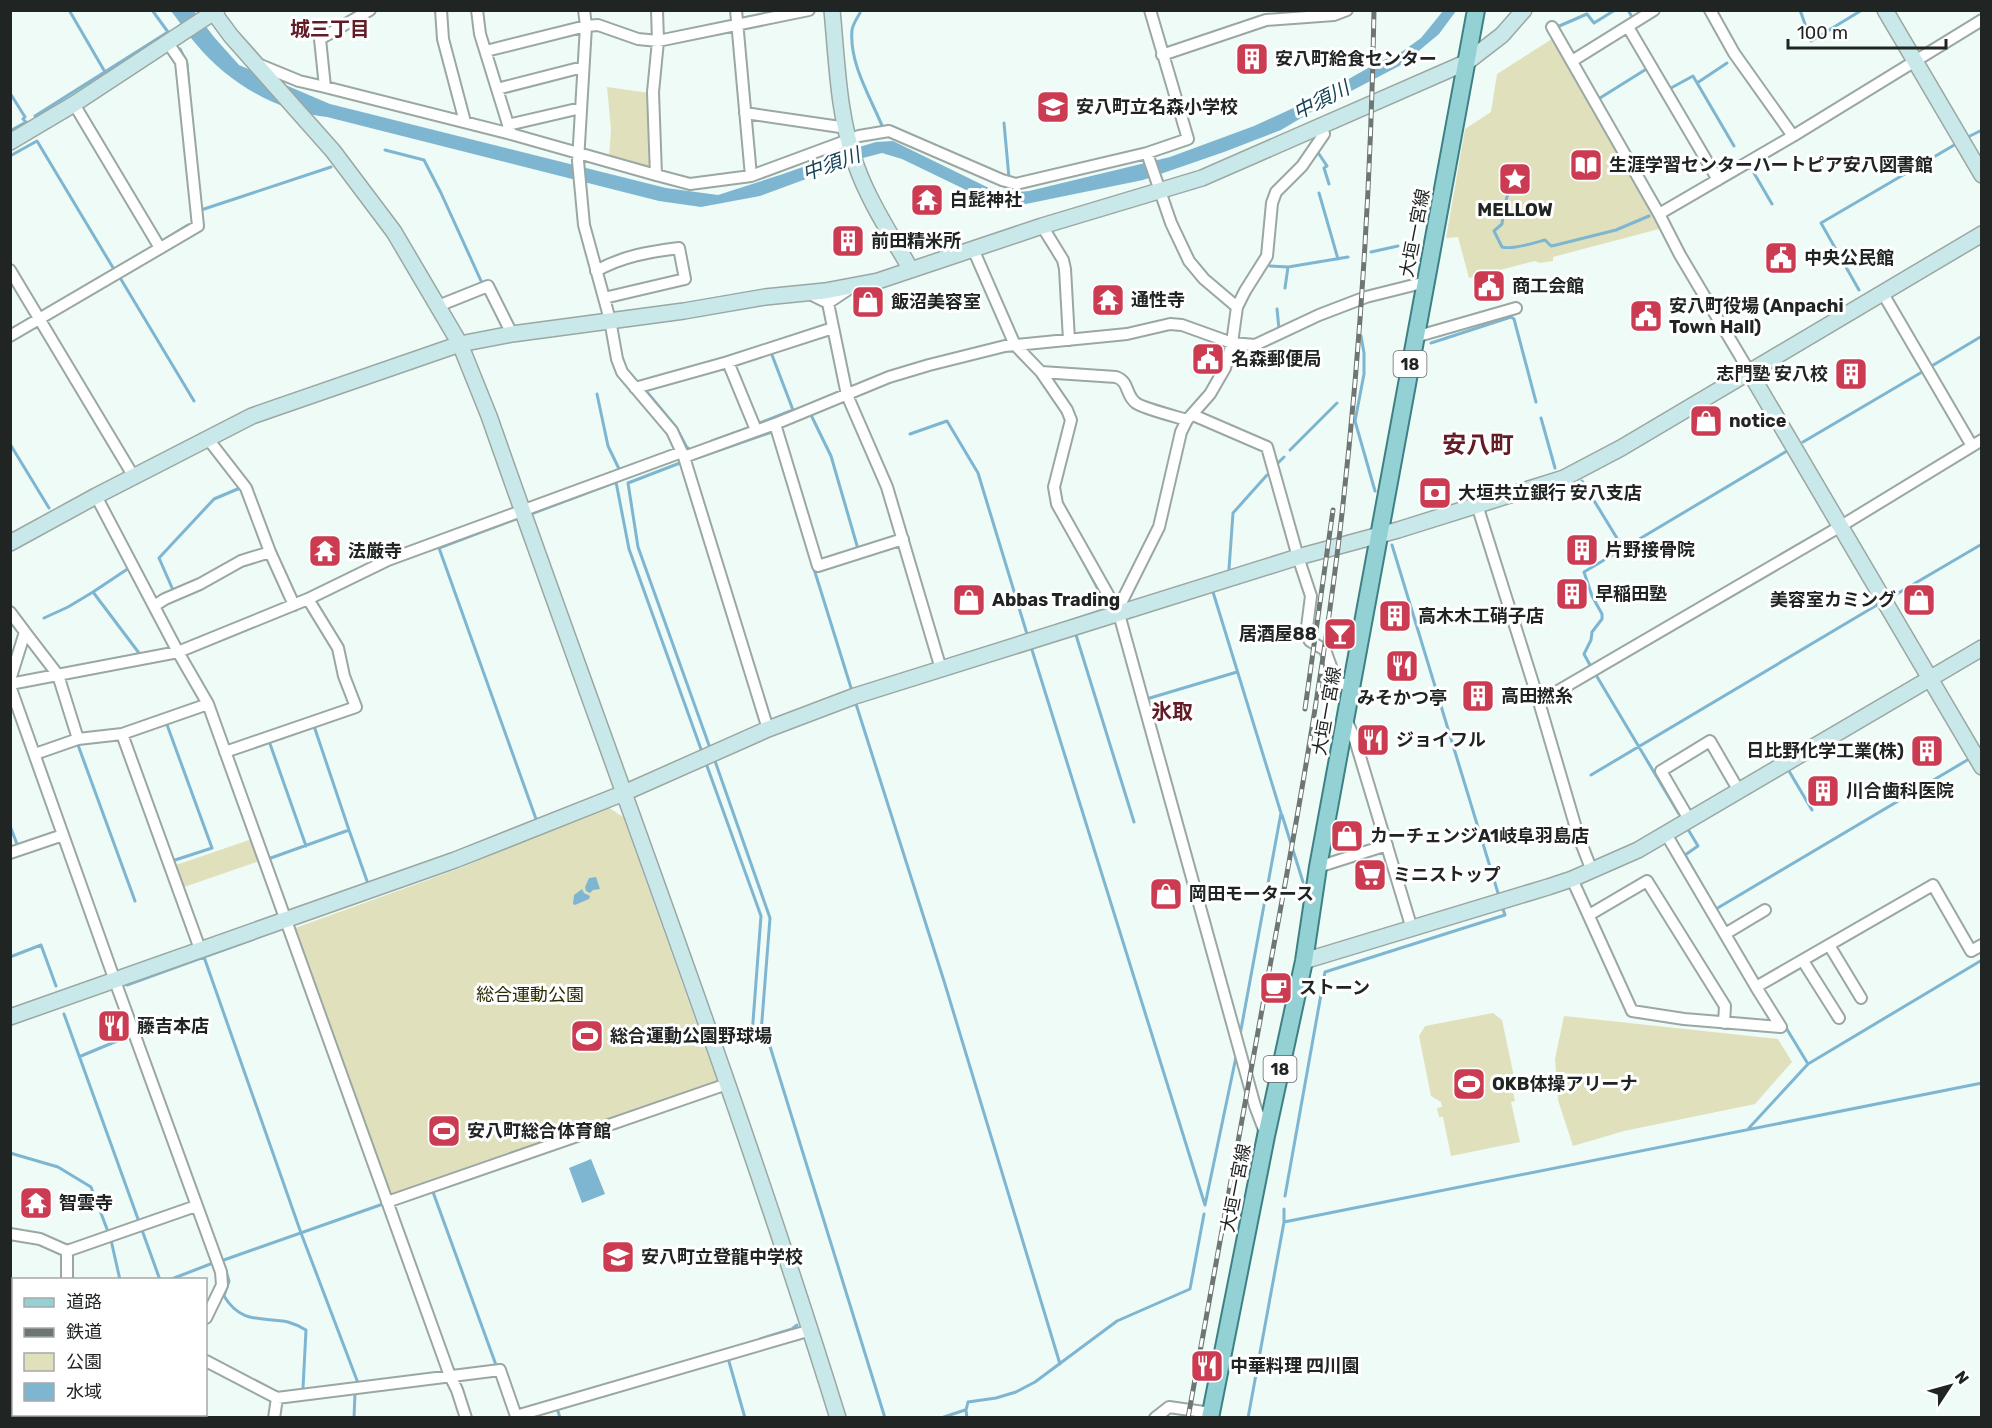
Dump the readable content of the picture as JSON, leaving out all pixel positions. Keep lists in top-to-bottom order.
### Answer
{
  "streets": {
    "main road": ["大垣一宮線", "18"]
  },
  "districts": ["城三丁目", "安八町", "氷取"],
  "water": ["中須川"],
  "parks": ["総合運動公園"],
  "places": {
    "building": [
      "安八町給食センター",
      "前田精米所",
      "志門塾 安八校",
      "片野接骨院",
      "早稲田塾",
      "高木木工硝子店",
      "高田撚糸",
      "日比野化学工業(株)",
      "川合歯科医院"
    ],
    "school or university": ["安八町立名森小学校", "安八町立登龍中学校"],
    "library": ["生涯学習センターハートピア安八図書館"],
    "place": ["MELLOW"],
    "temple": [
      "白髭神社",
      "通性寺",
      "法厳寺",
      "智雲寺"
    ],
    "public building": [
      "中央公民館",
      "商工会館",
      "安八町役場 (Anpachi Town Hall)",
      "名森郵便局"
    ],
    "shop": [
      "飯沼美容室",
      "notice",
      "Abbas Trading",
      "美容室カミング",
      "カーチェンジA1岐阜羽島店",
      "岡田モータース"
    ],
    "bank": ["大垣共立銀行 安八支店"],
    "bar": ["居酒屋88"],
    "restaurant": [
      "みそかつ亭",
      "ジョイフル",
      "藤吉本店",
      "中華料理 四川園"
    ],
    "supermarket": ["ミニストップ"],
    "cafe": ["ストーン"],
    "sports": ["総合運動公園野球場", "OKB体操アリーナ", "安八町総合体育館"]
  },
  "legend": [
    "道路",
    "鉄道",
    "公園",
    "水域"
  ],
  "scale_bar": "100 m",
  "north": "top right"
}
